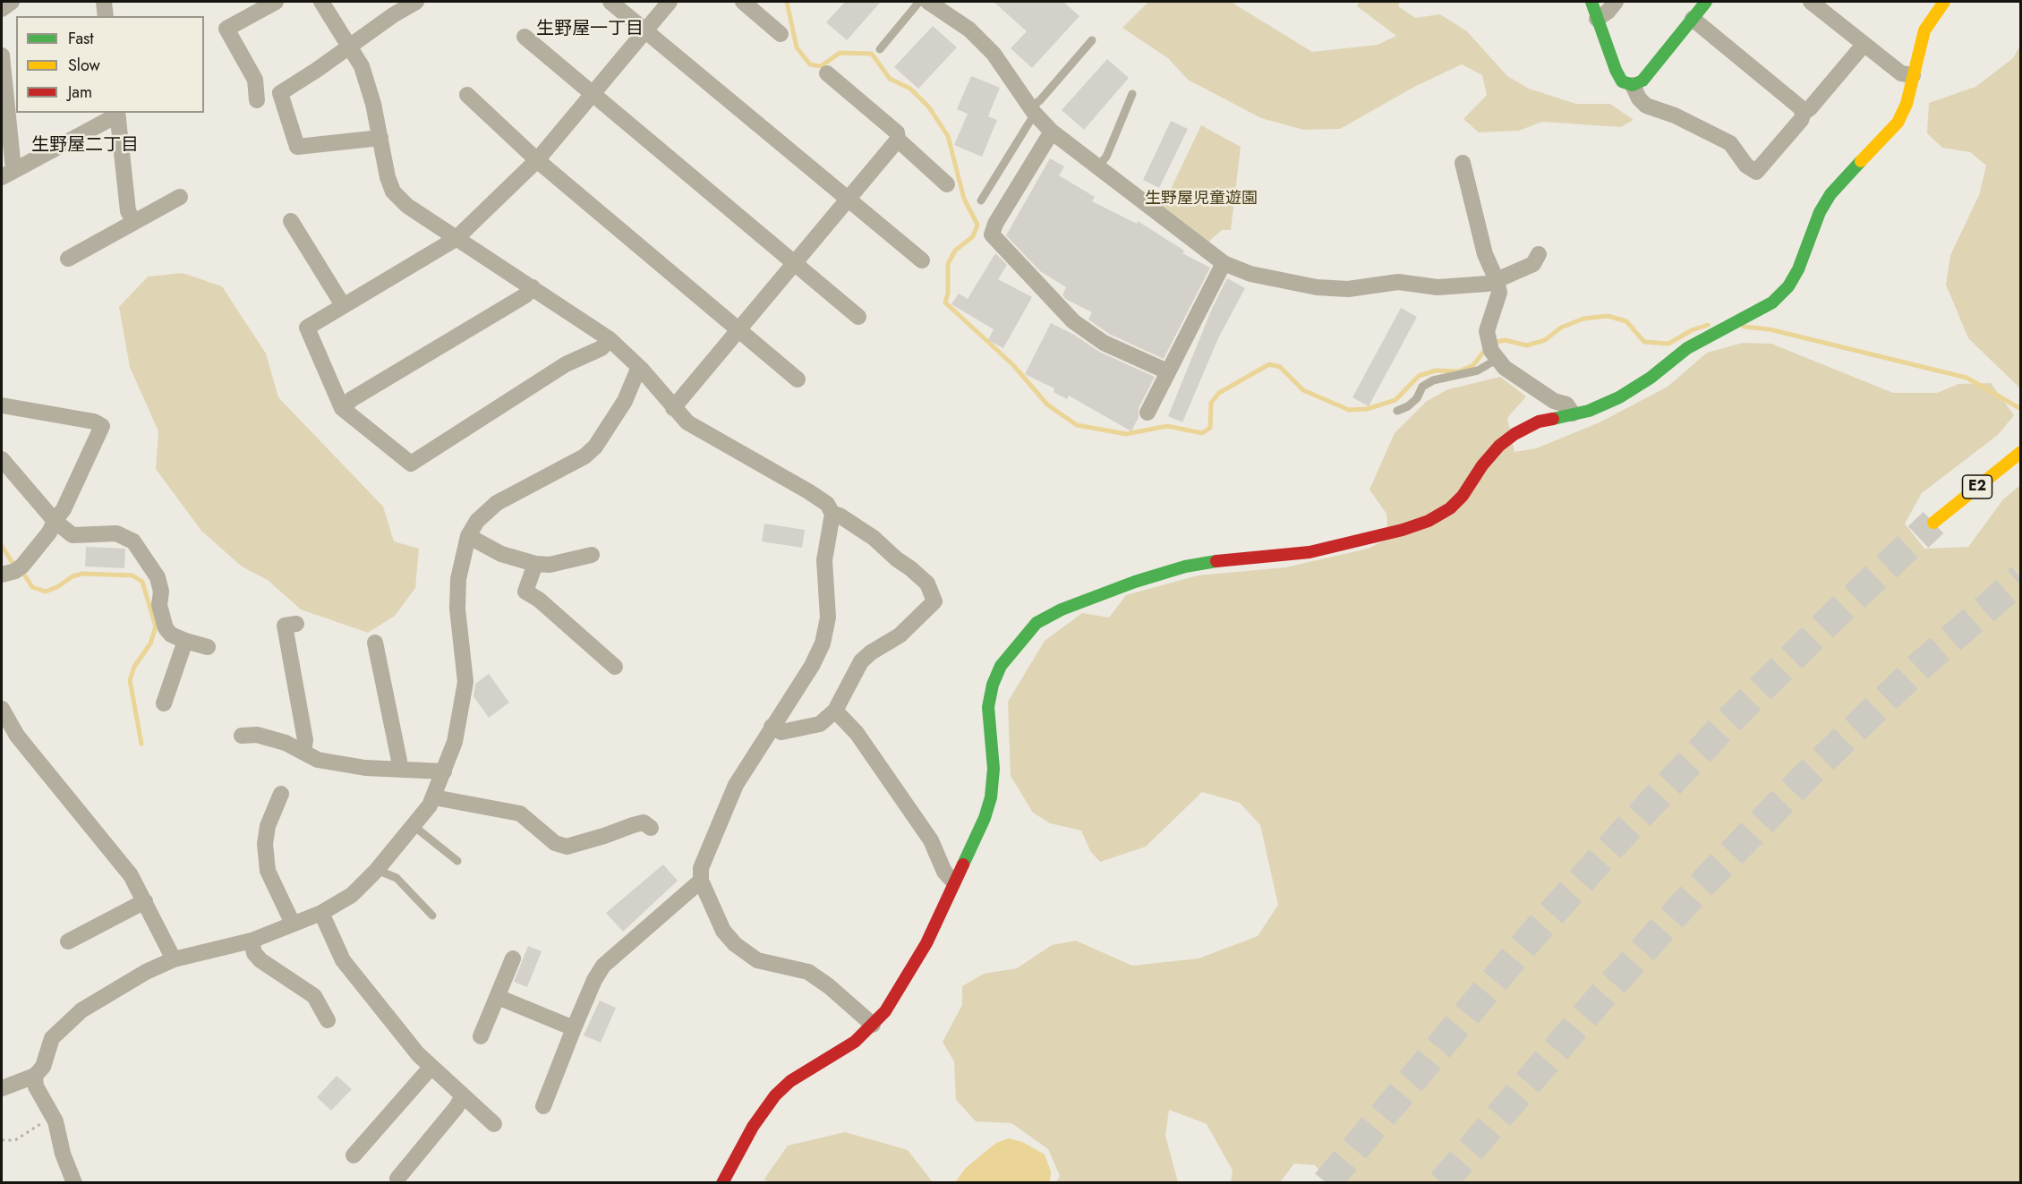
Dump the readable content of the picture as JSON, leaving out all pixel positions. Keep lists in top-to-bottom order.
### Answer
{
  "streets": {
    "main road": ["E2"]
  },
  "districts": ["生野屋一丁目", "生野屋二丁目"],
  "parks": ["生野屋児童遊園"],
  "legend": ["Fast", "Slow", "Jam"]
}
